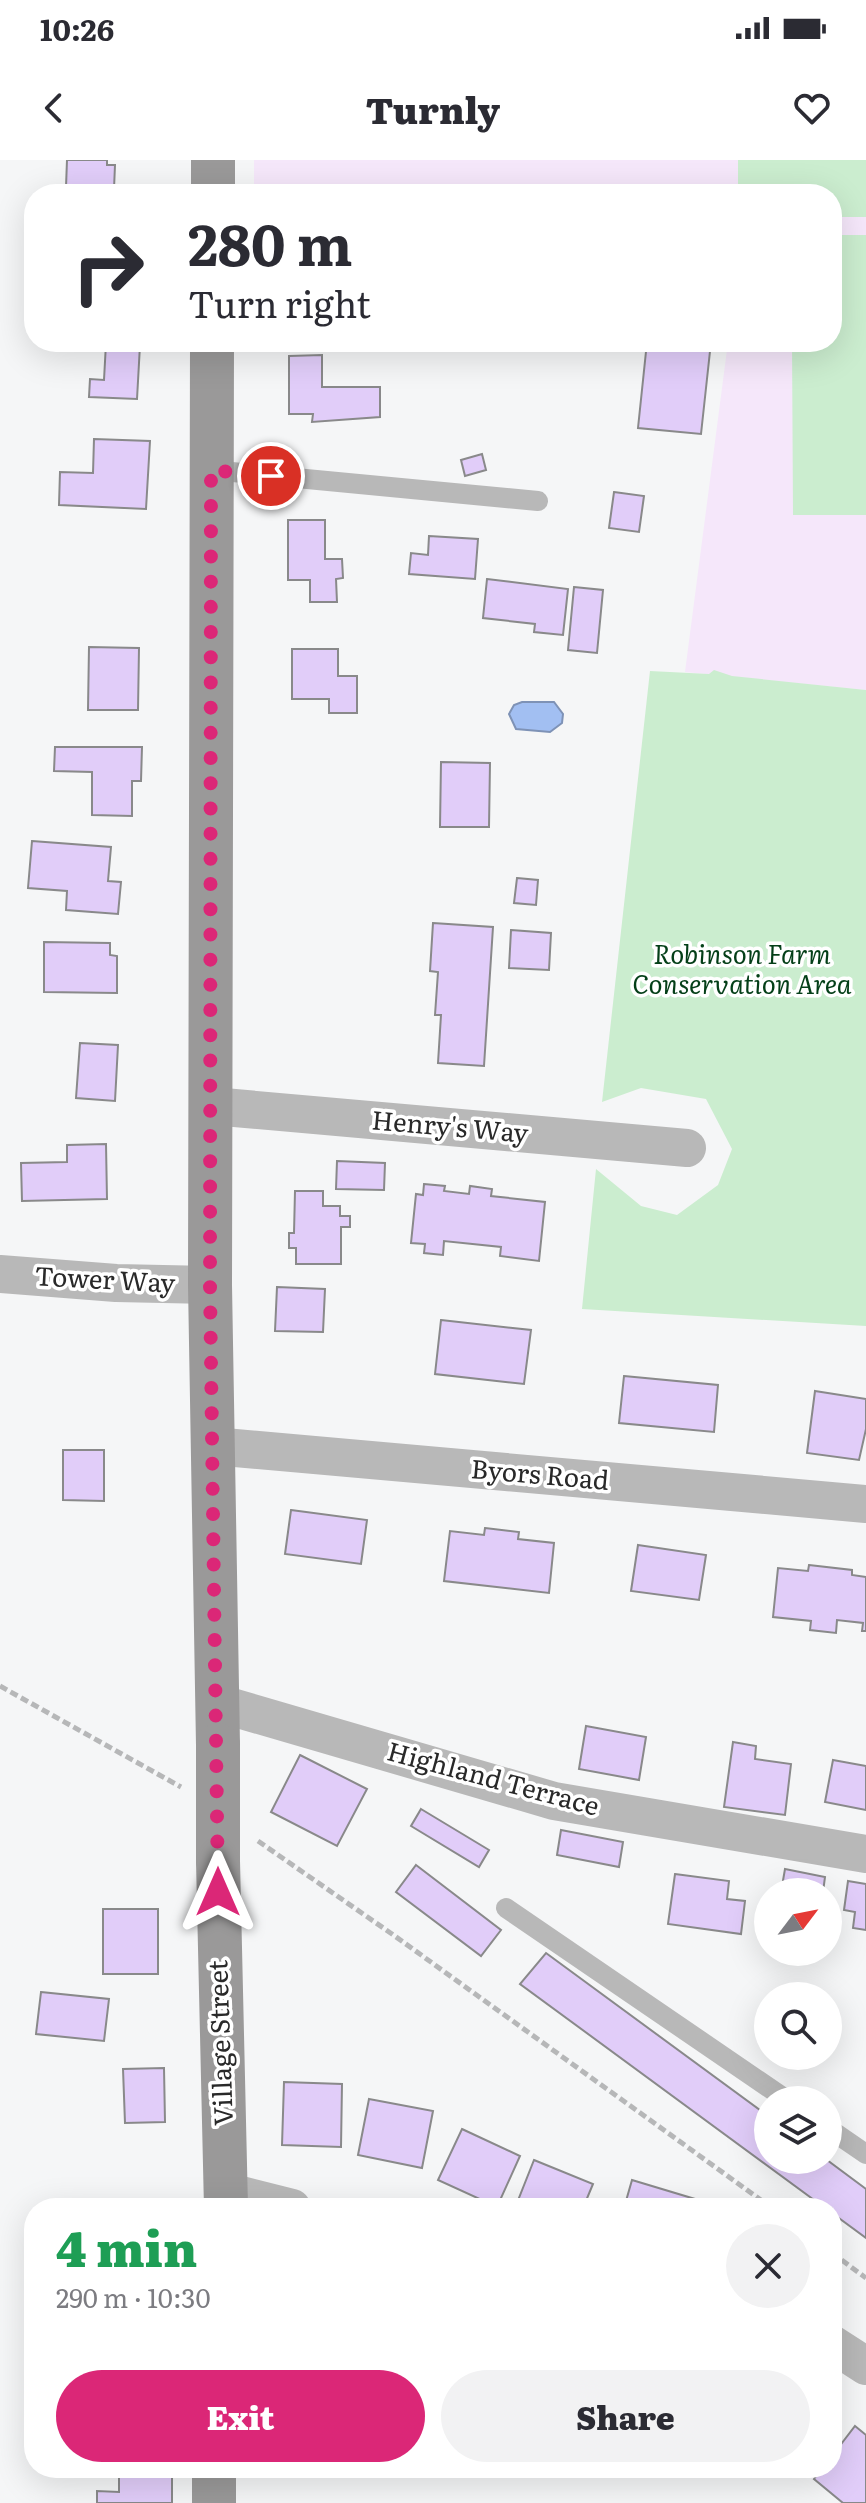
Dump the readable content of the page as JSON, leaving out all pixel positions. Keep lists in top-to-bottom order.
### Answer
{
  "streets": {
    "main road": ["Village Street"],
    "street": [
      "Henry's Way",
      "Tower Way",
      "Byors Road",
      "Highland Terrace"
    ]
  },
  "crossings": [
    ["Henry's Way", "Village Street"],
    ["Tower Way", "Village Street"],
    ["Byors Road", "Village Street"],
    ["Highland Terrace", "Village Street"]
  ],
  "parks": ["Robinson Farm Conservation Area"],
  "north": "top right",
  "page": {
    "status": "10:26",
    "header": "Turnly",
    "turn": ["280 m", "Turn right"],
    "heading": ["4 min", "290 m · 10:30"],
    "buttons": ["Exit", "Share"]
  }
}
